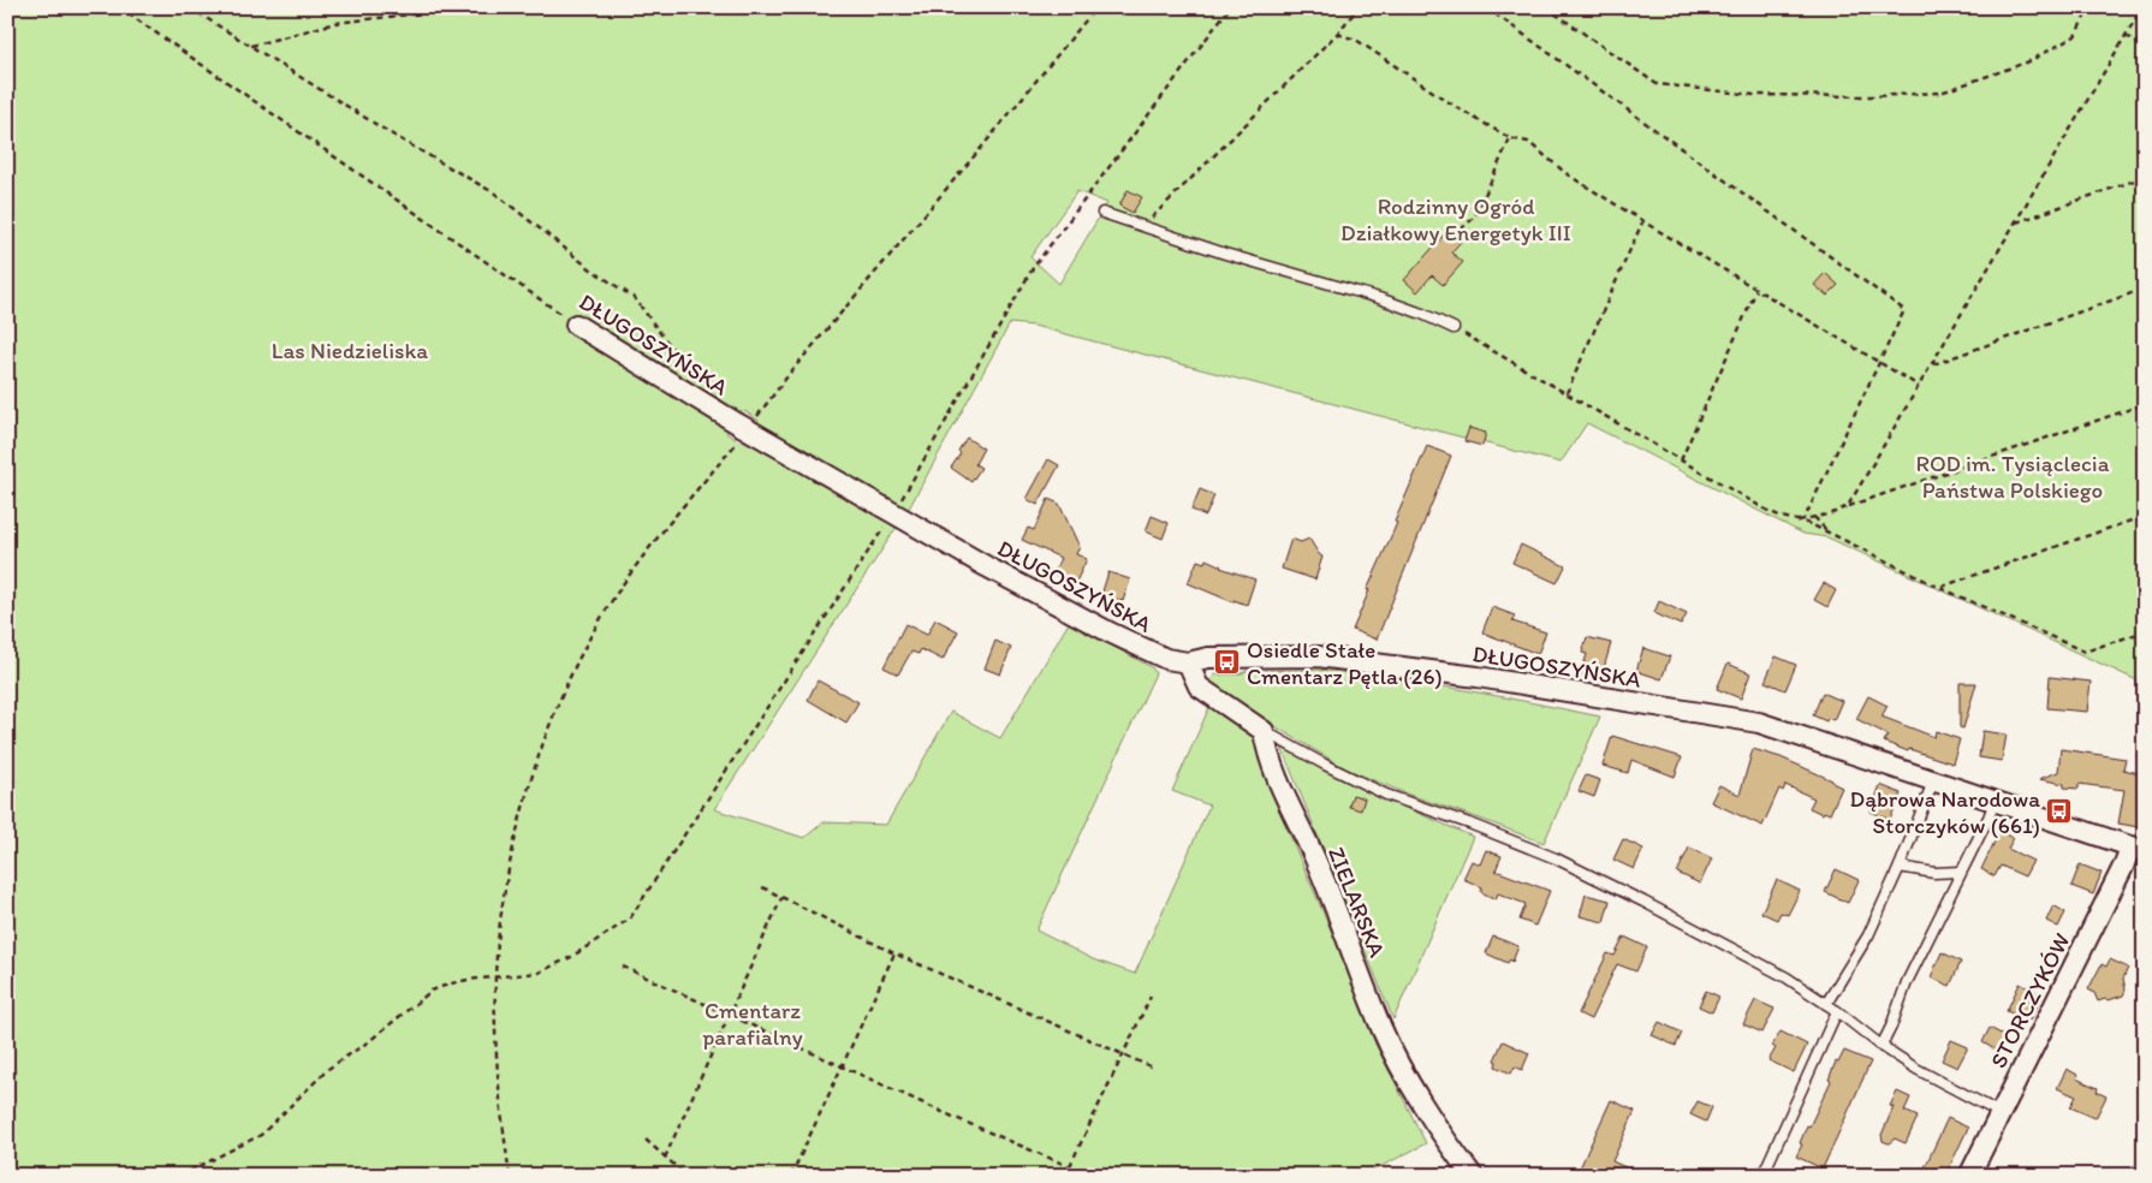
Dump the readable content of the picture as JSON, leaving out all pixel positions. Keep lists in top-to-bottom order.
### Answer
{
  "streets": {
    "street": ["DŁUGOSZYŃSKA", "ZIELARSKA", "STORCZYKÓW"]
  },
  "crossings": [
    ["DŁUGOSZYŃSKA", "STORCZYKÓW"]
  ],
  "parks": [
    "Rodzinny Ogród Działkowy Energetyk III",
    "Las Niedzieliska",
    "ROD im. Tysiąclecia Państwa Polskiego",
    "Cmentarz parafialny"
  ],
  "places": {
    "bus stop": ["Osiedle Stałe Cmentarz Pętla (26)", "Dąbrowa Narodowa Storczyków (661)"]
  }
}
